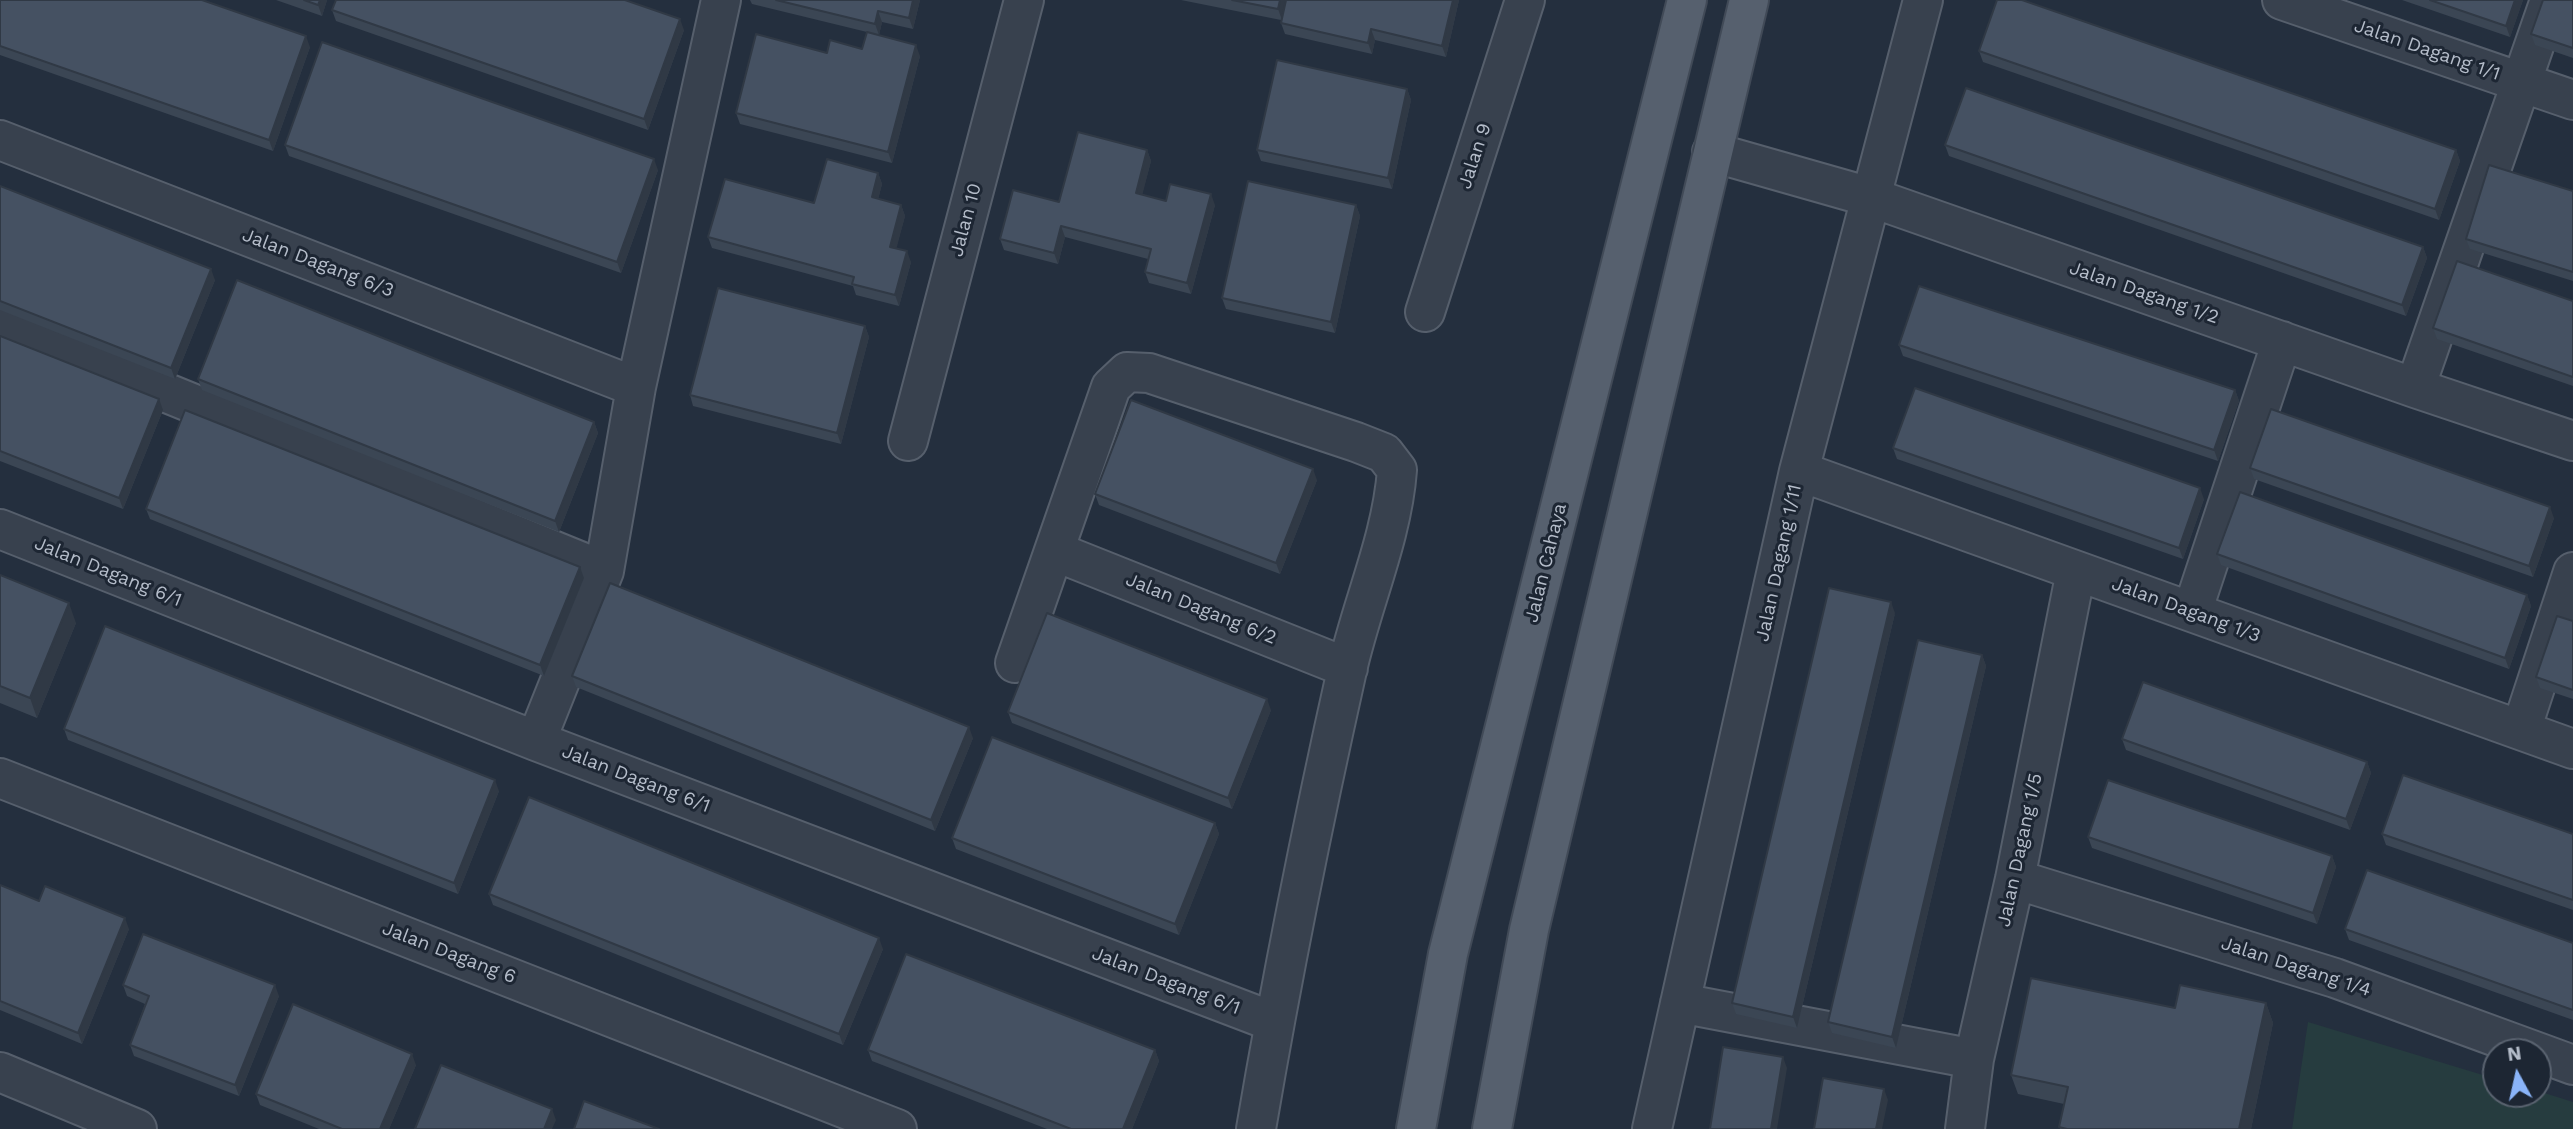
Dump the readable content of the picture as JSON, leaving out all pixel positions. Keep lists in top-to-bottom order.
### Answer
{
  "streets": {
    "main road": ["Jalan Cahaya"],
    "street": [
      "Jalan Dagang 1/1",
      "Jalan 9",
      "Jalan 10",
      "Jalan Dagang 6/3",
      "Jalan Dagang 1/2",
      "Jalan Dagang 1/11",
      "Jalan Dagang 6/1",
      "Jalan Dagang 6/2",
      "Jalan Dagang 1/3",
      "Jalan Dagang 1/5",
      "Jalan Dagang 6",
      "Jalan Dagang 1/4"
    ]
  },
  "crossings": [
    ["Jalan Dagang 1/2", "Jalan Dagang 1/11"],
    ["Jalan Dagang 1/11", "Jalan Dagang 1/3"],
    ["Jalan Dagang 1/3", "Jalan Dagang 1/5"],
    ["Jalan Dagang 1/5", "Jalan Dagang 1/4"]
  ],
  "north": "top"
}
